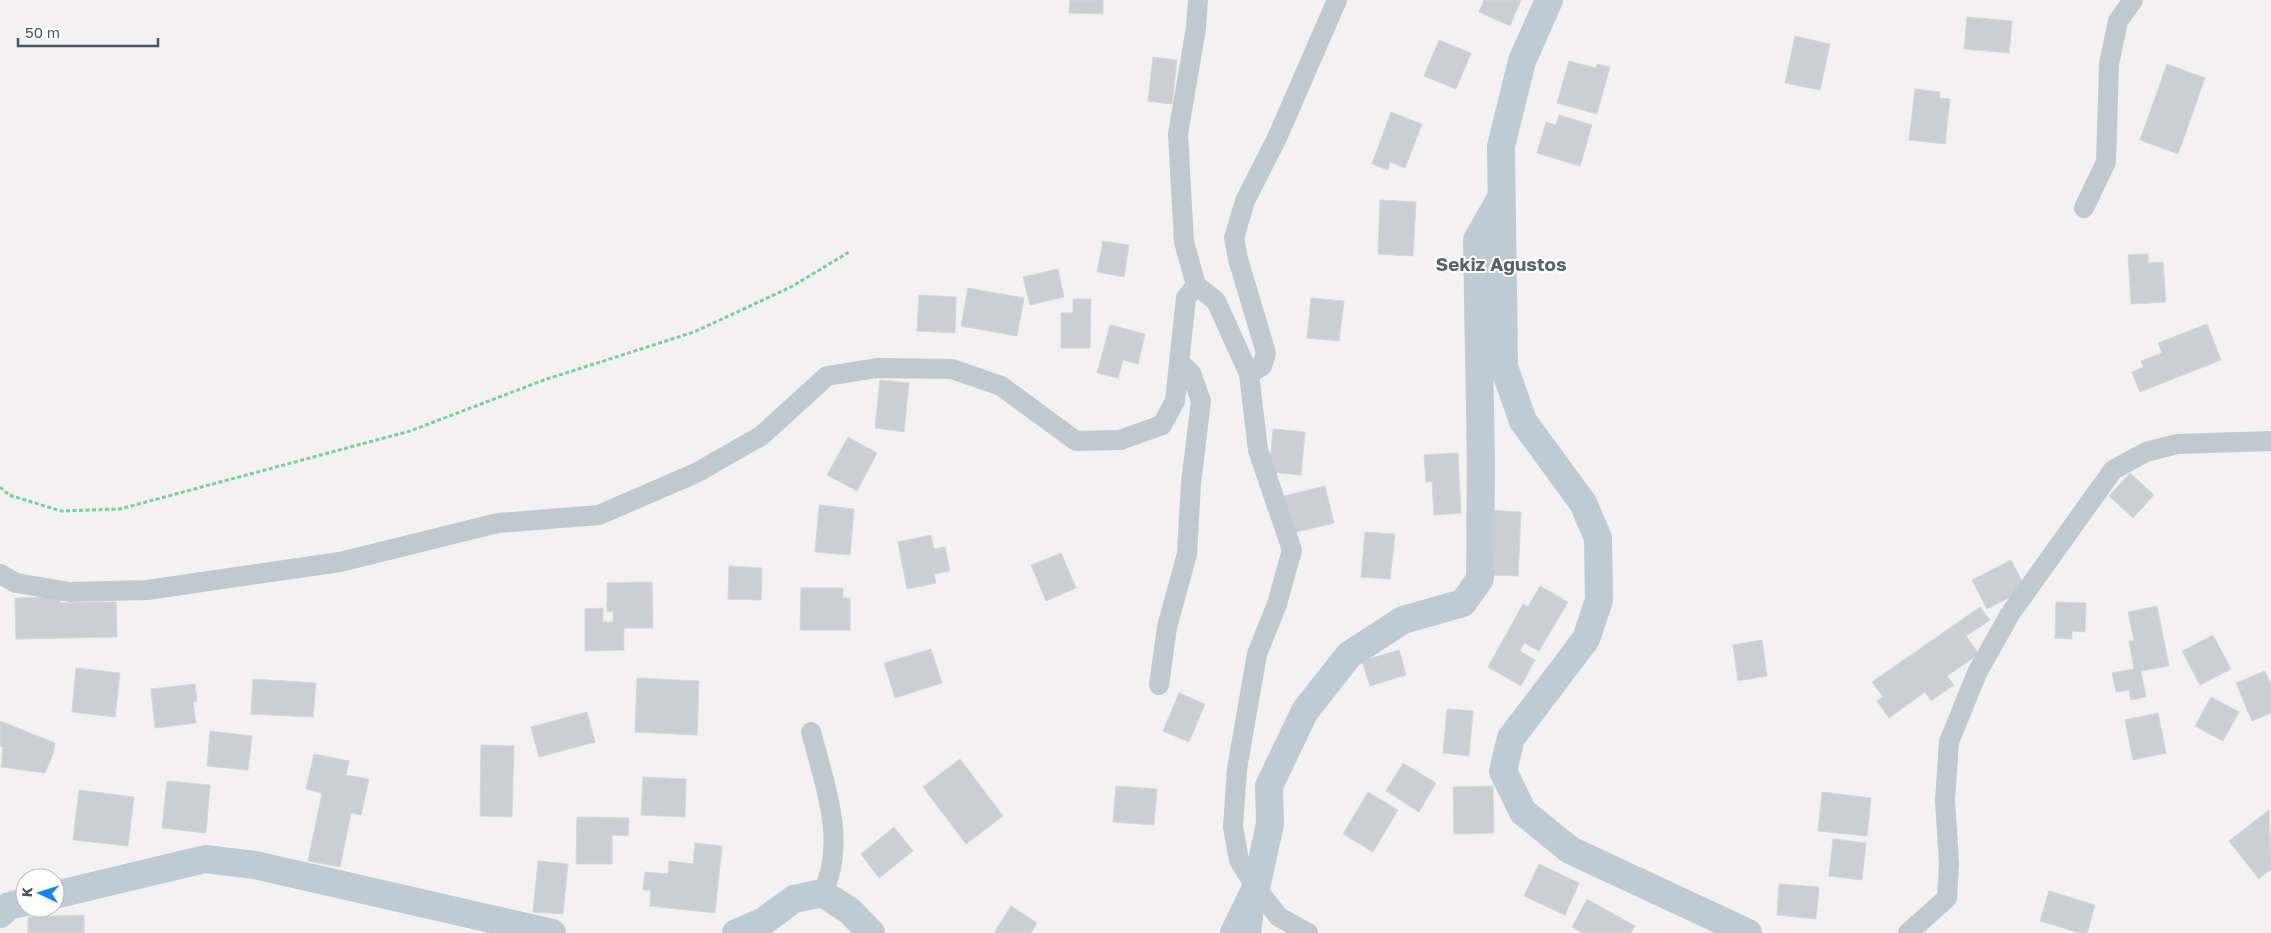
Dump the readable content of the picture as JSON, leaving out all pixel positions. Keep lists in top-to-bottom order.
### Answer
{
  "districts": ["Sekiz Ağustos"],
  "scale_bar": "50 m",
  "north": "left"
}
